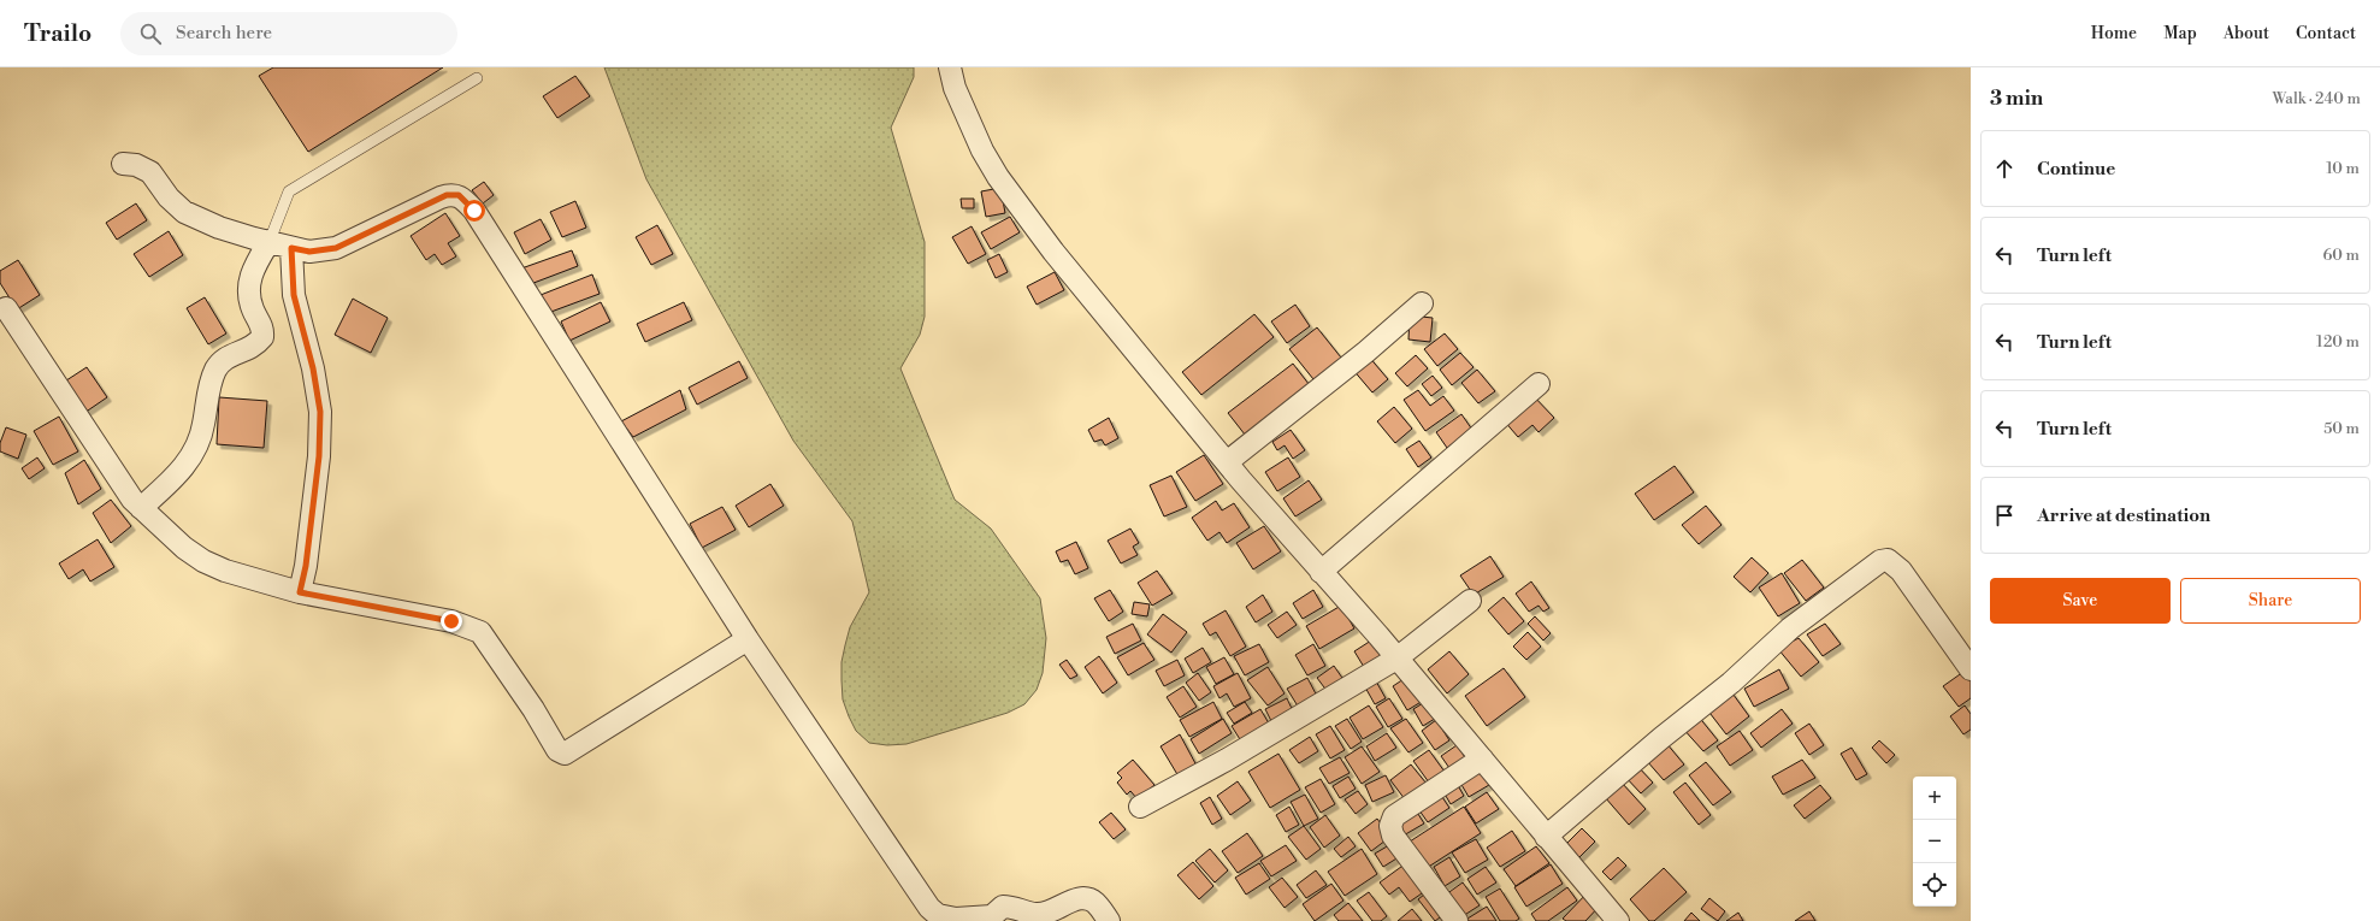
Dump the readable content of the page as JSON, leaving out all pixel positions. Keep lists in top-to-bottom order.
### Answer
{
  "page": {
    "header": "Trailo",
    "search": "Search here",
    "nav": [
      "Home",
      "Map",
      "About",
      "Contact"
    ],
    "heading": ["3 min", "Walk · 240 m"],
    "list": [
      ["Continue", "10 m"],
      ["Turn left", "60 m"],
      ["Turn left", "120 m"],
      ["Turn left", "50 m"],
      "Arrive at destination"
    ],
    "buttons": ["Save", "Share"],
    "map_buttons": ["+", "−"]
  }
}
